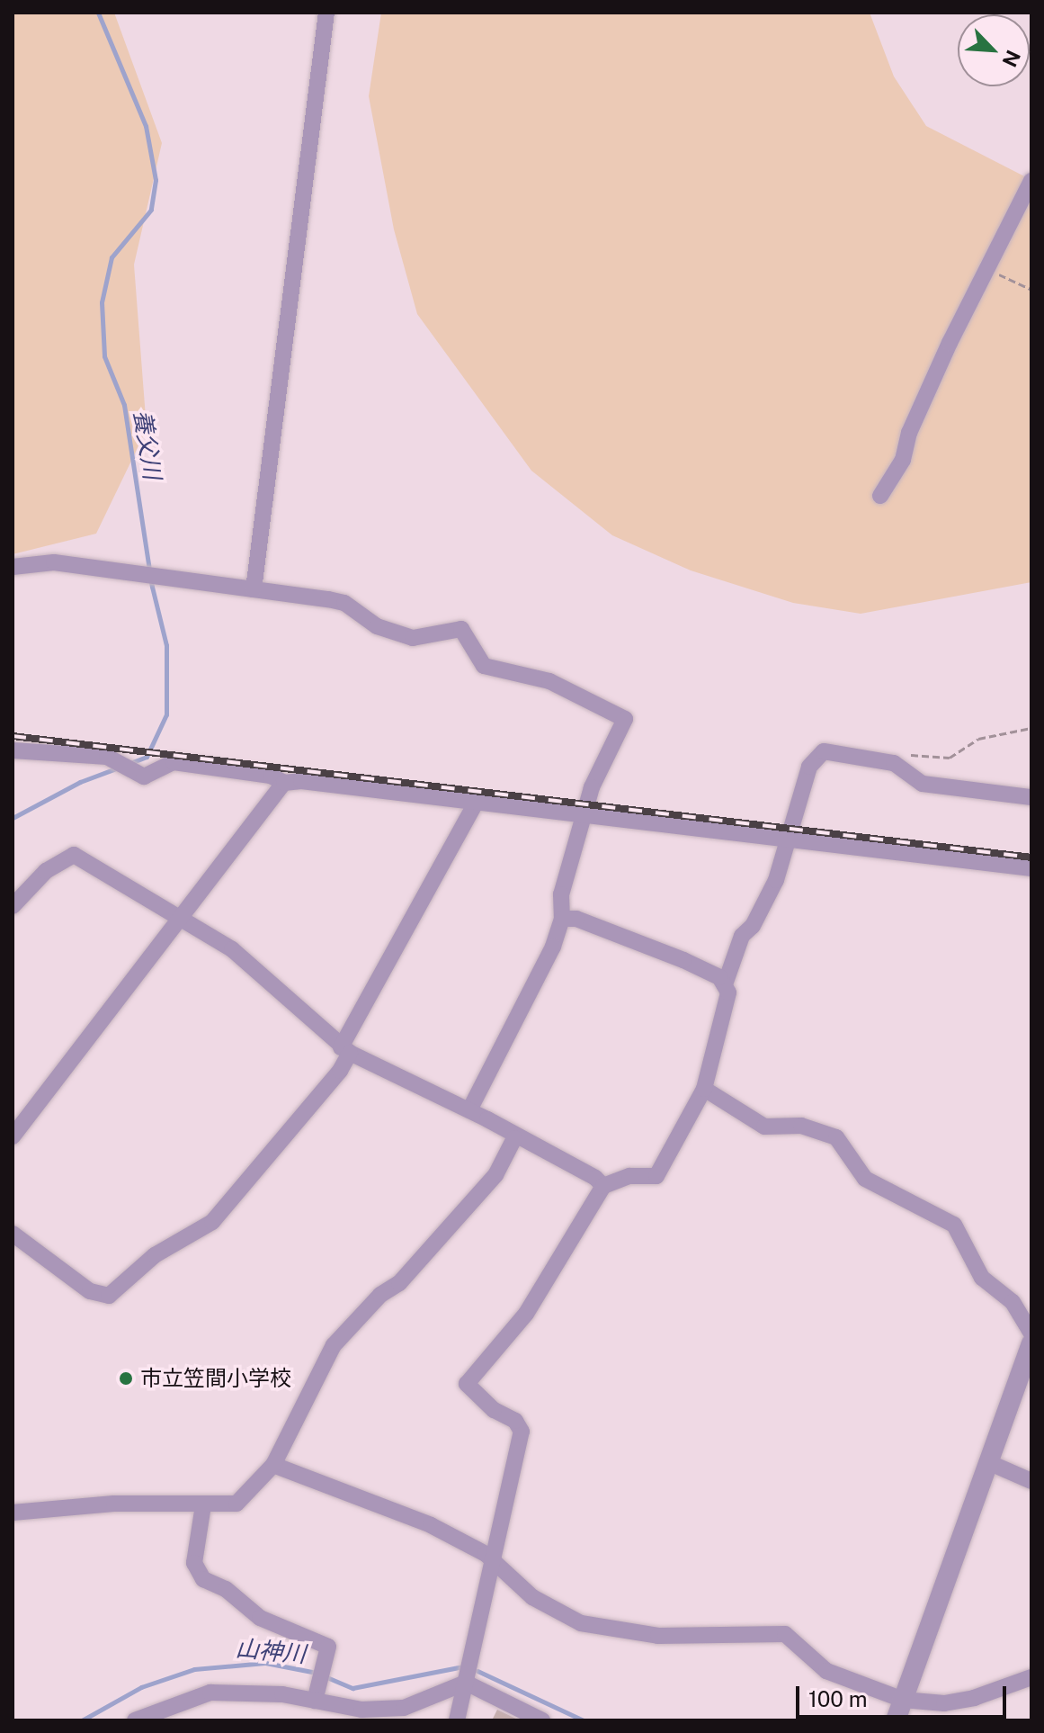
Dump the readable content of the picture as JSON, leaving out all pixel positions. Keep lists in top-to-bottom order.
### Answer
{
  "water": ["養父川", "山神川"],
  "places": ["市立笠間小学校"],
  "scale_bar": "100 m",
  "north": "bottom right"
}
